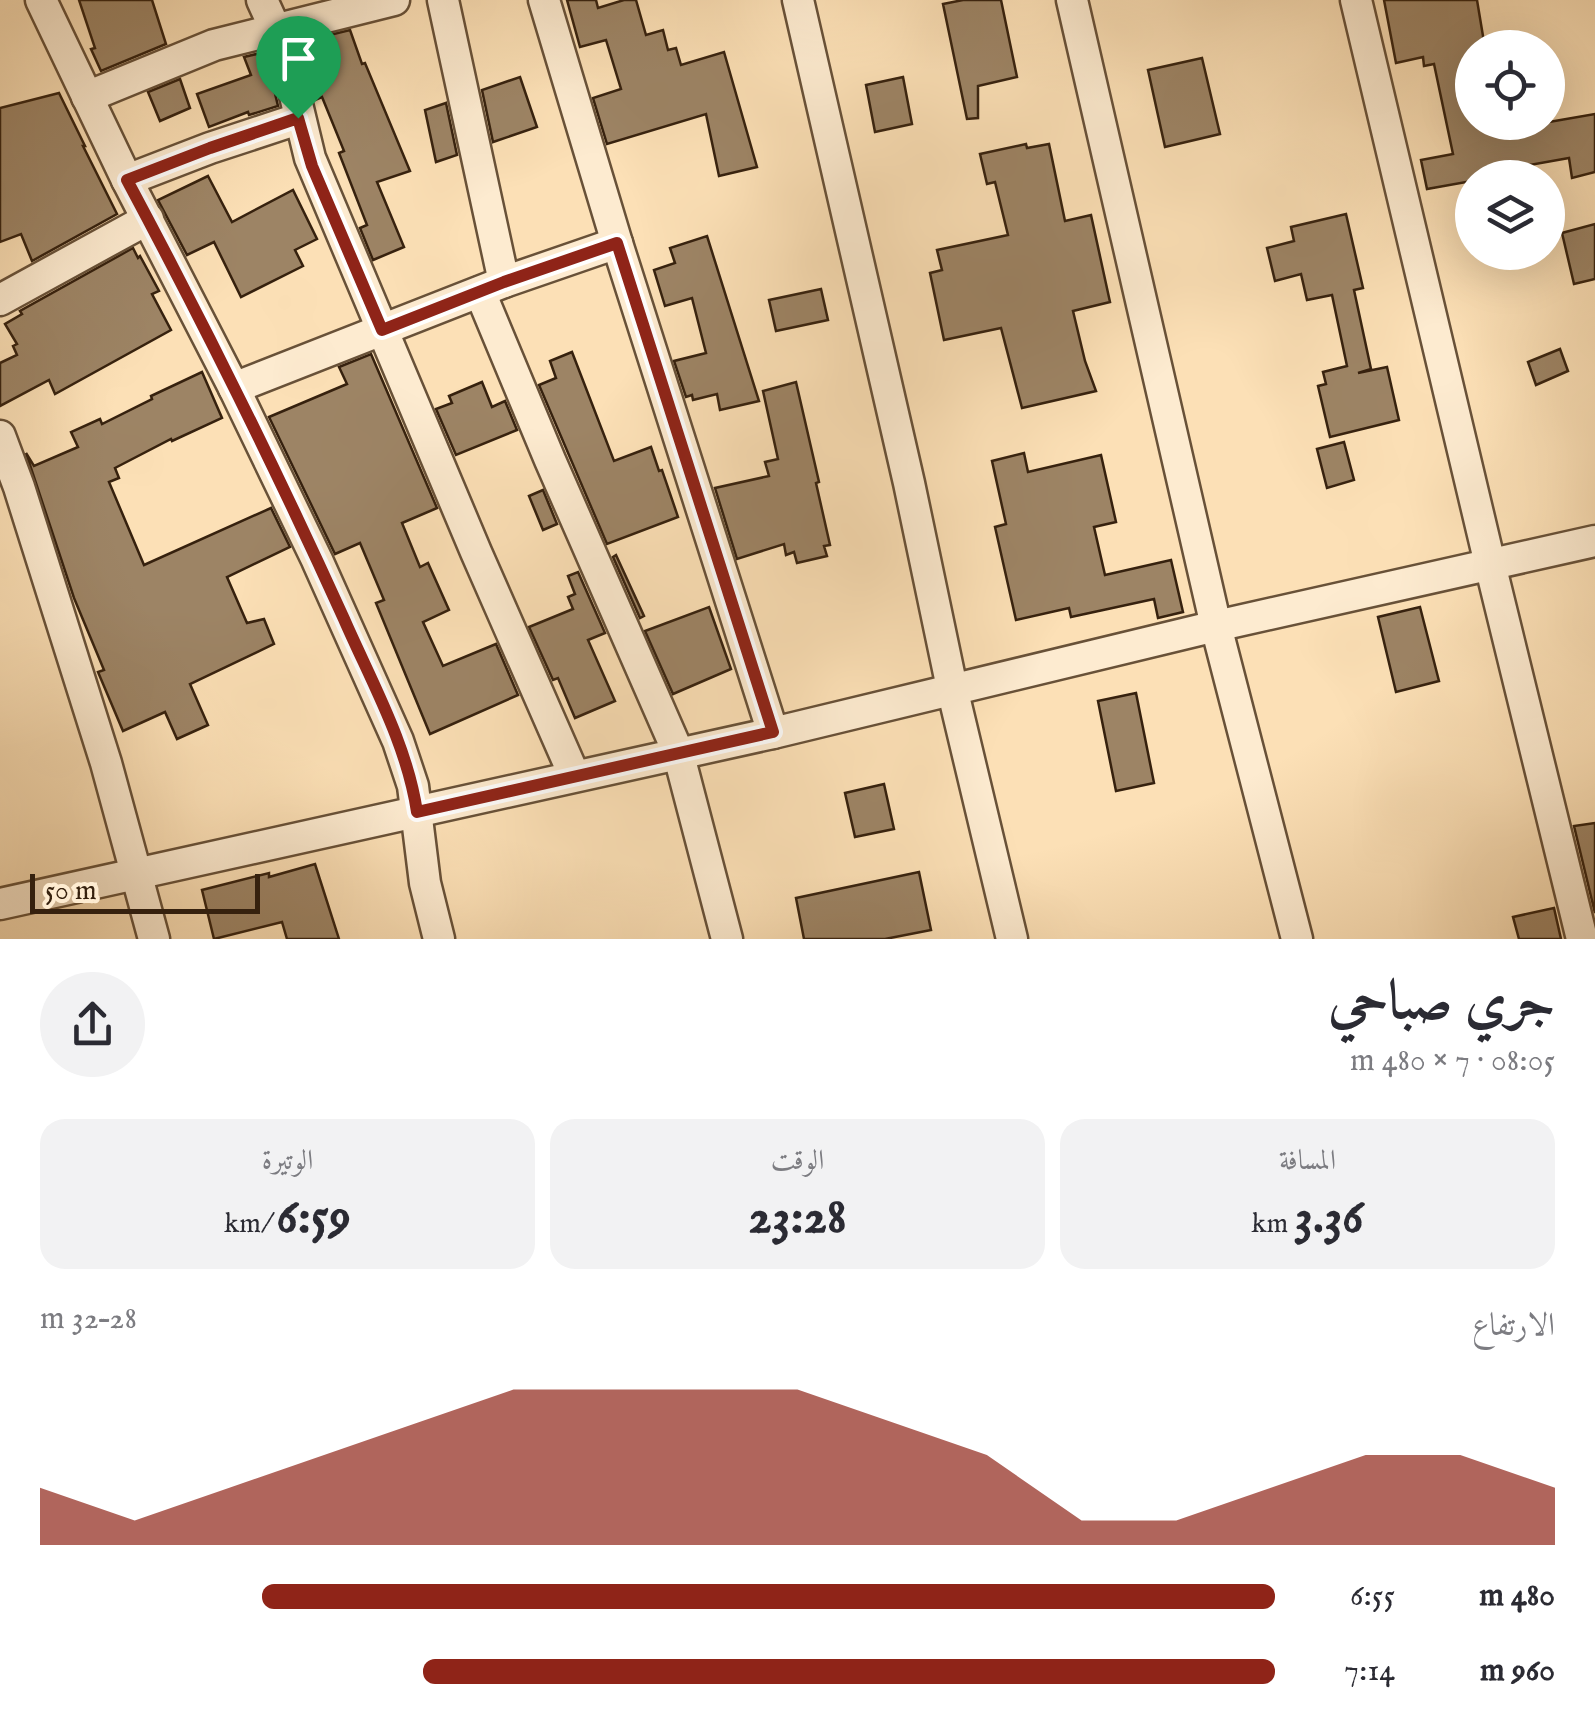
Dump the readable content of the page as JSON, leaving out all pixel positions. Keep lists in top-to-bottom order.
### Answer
{
  "scale_bar": "50 m",
  "page": {
    "scale": "50 m",
    "heading": ["جري صباحي", "08:05 · 7 × 480 m"],
    "stats": [
      ["المسافة", "3.36 km"],
      ["الوقت", "23:28"],
      ["الوتيرة", "6:59 /km"]
    ],
    "chart": ["الارتفاع", "28–32 m"],
    "list": [
      {
        "name": "480 m",
        "note": "6:55"
      },
      {
        "name": "960 m",
        "note": "7:14"
      }
    ]
  }
}
